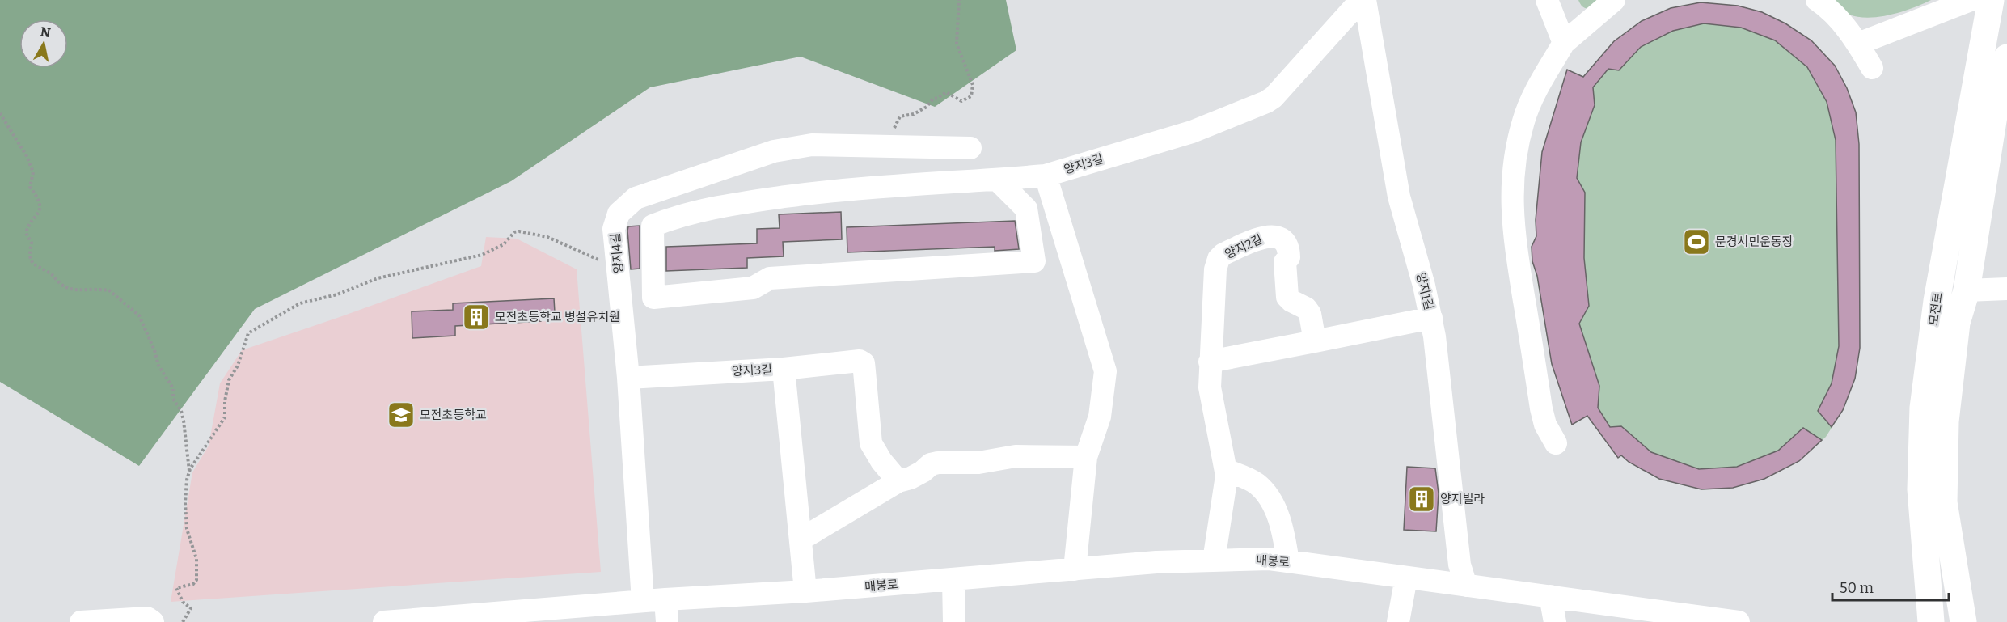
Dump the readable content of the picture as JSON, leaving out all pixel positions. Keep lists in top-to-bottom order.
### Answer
{
  "streets": {
    "main road": ["모전로"],
    "street": [
      "양지3길",
      "양지2길",
      "양지4길",
      "양지1길",
      "매봉로"
    ]
  },
  "crossings": [
    ["양지3길", "양지4길"],
    ["양지2길", "매봉로"],
    ["양지4길", "매봉로"],
    ["양지1길", "매봉로"]
  ],
  "places": {
    "sports": ["문경시민운동장"],
    "building": ["모전초등학교 병설유치원", "양지빌라"],
    "school or university": ["모전초등학교"]
  },
  "scale_bar": "50 m",
  "north": "top"
}
